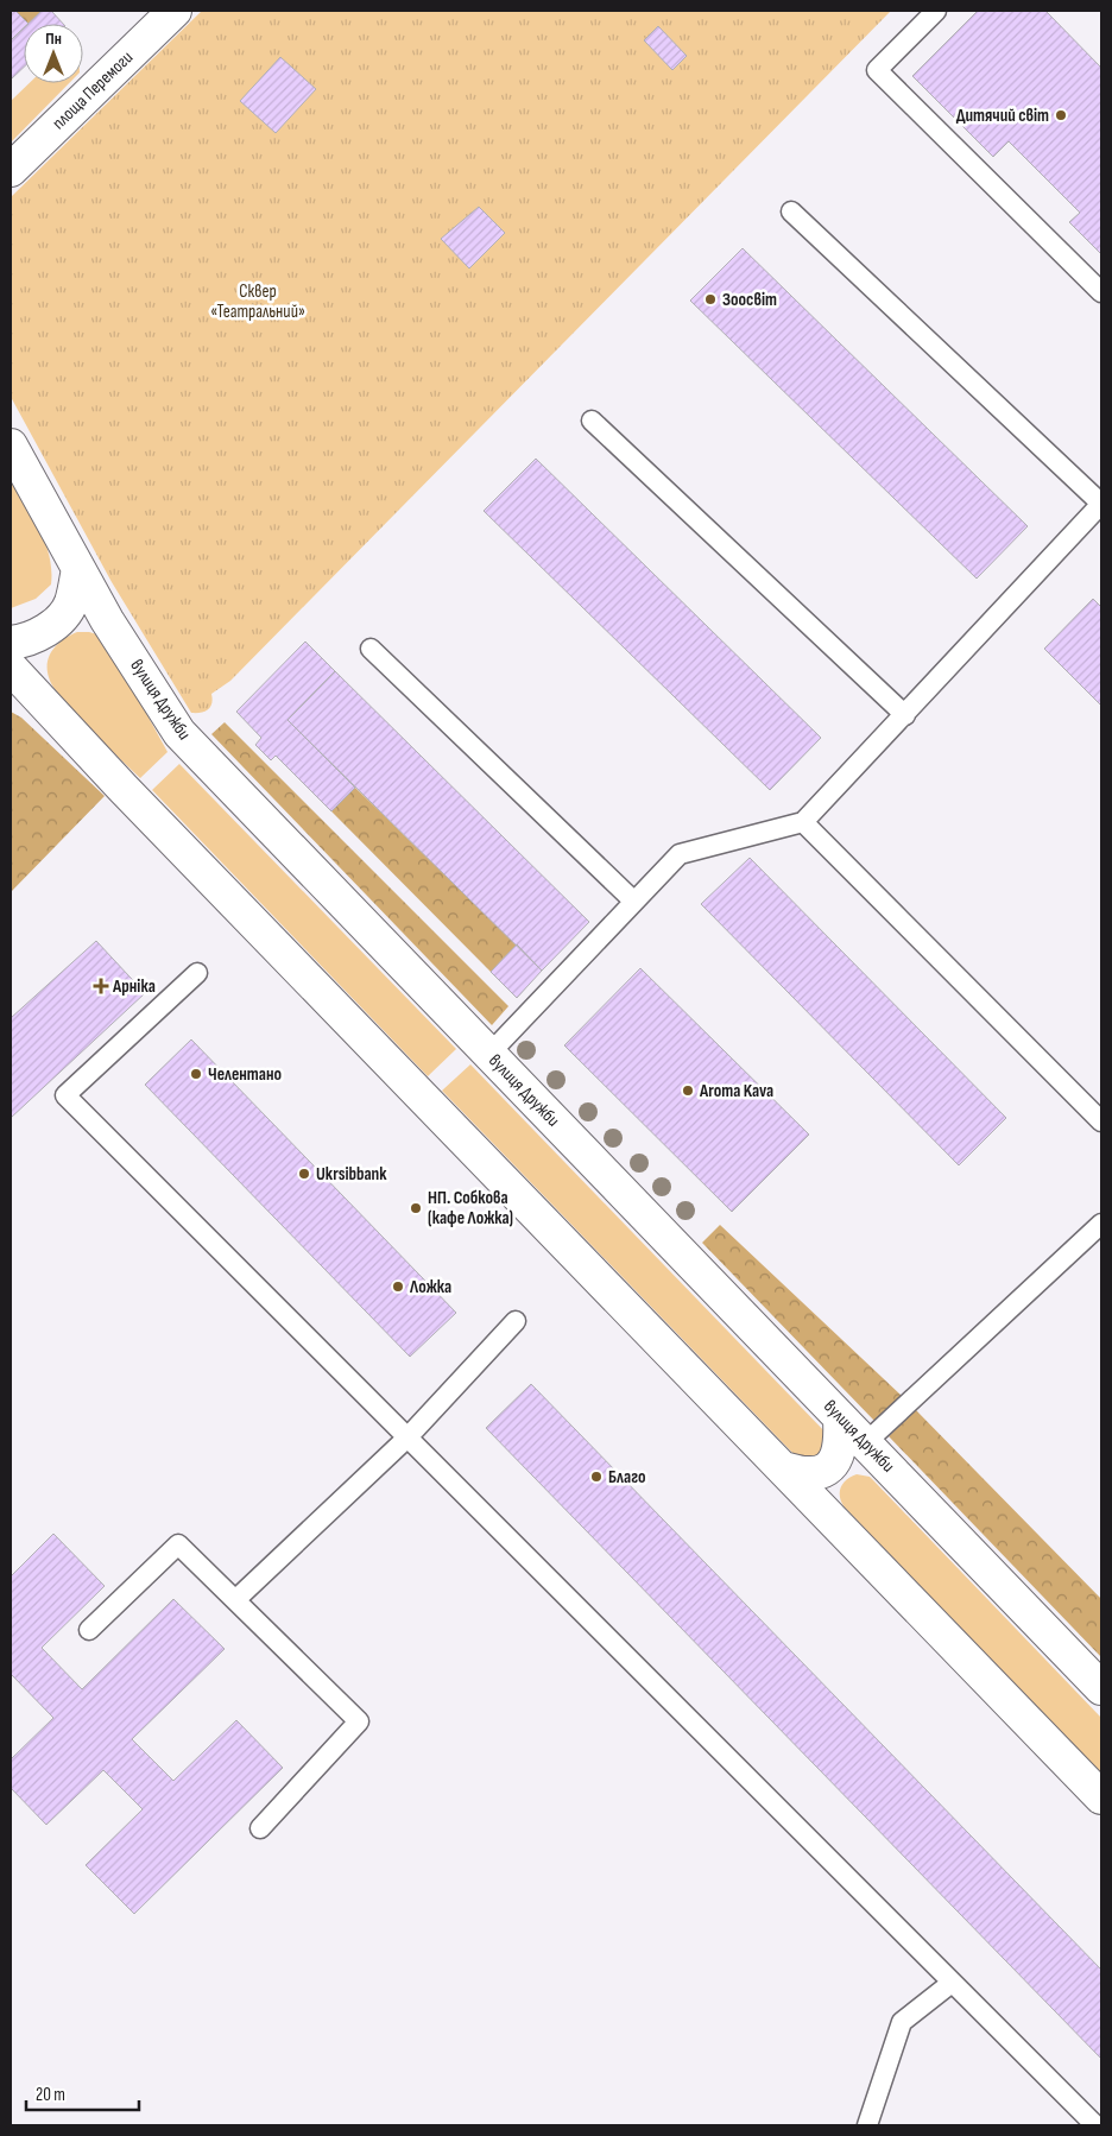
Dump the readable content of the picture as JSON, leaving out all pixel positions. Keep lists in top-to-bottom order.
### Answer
{
  "streets": {
    "street": ["площа Перемоги", "вулиця Дружби"]
  },
  "parks": ["Сквер «Театральний»"],
  "places": {
    "other": [
      "Дитячий світ",
      "Зоосвіт",
      "Челентано",
      "Aroma Kava",
      "Ukrsibbank",
      "НП. Собкова (кафе Ложка)",
      "Ложка",
      "Благо"
    ],
    "health": ["Арніка"]
  },
  "scale_bar": "20 m",
  "north": "top"
}
